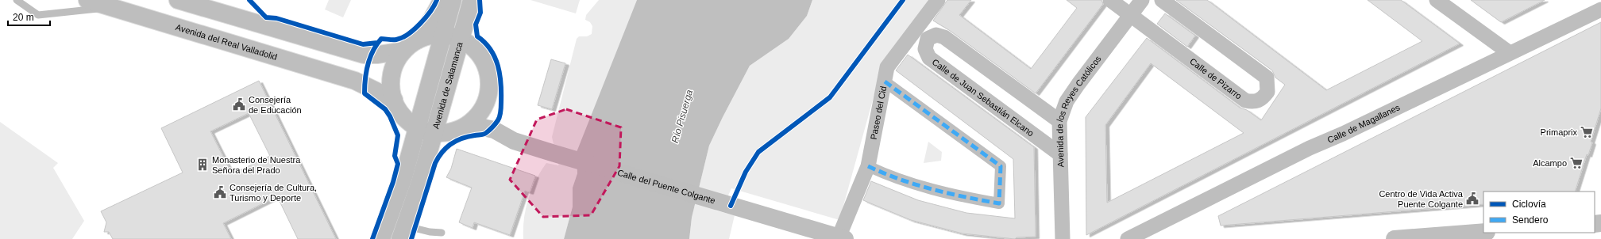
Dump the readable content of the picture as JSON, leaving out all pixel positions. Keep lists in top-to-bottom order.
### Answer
{
  "streets": {
    "main road": ["Avenida del Real Valladolid", "Avenida de Salamanca", "Calle del Puente Colgante"],
    "street": [
      "Calle de Pizarro",
      "Calle de Juan Sebastián Elcano",
      "Avenida de los Reyes Católicos",
      "Paseo del Cid",
      "Calle de Magallanes"
    ]
  },
  "crossings": [
    ["Calle de Pizarro", "Avenida de los Reyes Católicos"],
    ["Calle de Juan Sebastián Elcano", "Avenida de los Reyes Católicos"],
    ["Paseo del Cid", "Calle del Puente Colgante"]
  ],
  "water": ["Río Pisuerga"],
  "places": {
    "public building": ["Consejería de Educación", "Consejería de Cultura, Turismo y Deporte", "Centro de Vida Activa Puente Colgante"],
    "supermarket": ["Primaprix", "Alcampo"],
    "building": ["Monasterio de Nuestra Señora del Prado"]
  },
  "legend": ["Ciclovía", "Sendero"],
  "scale_bar": "20 m"
}
